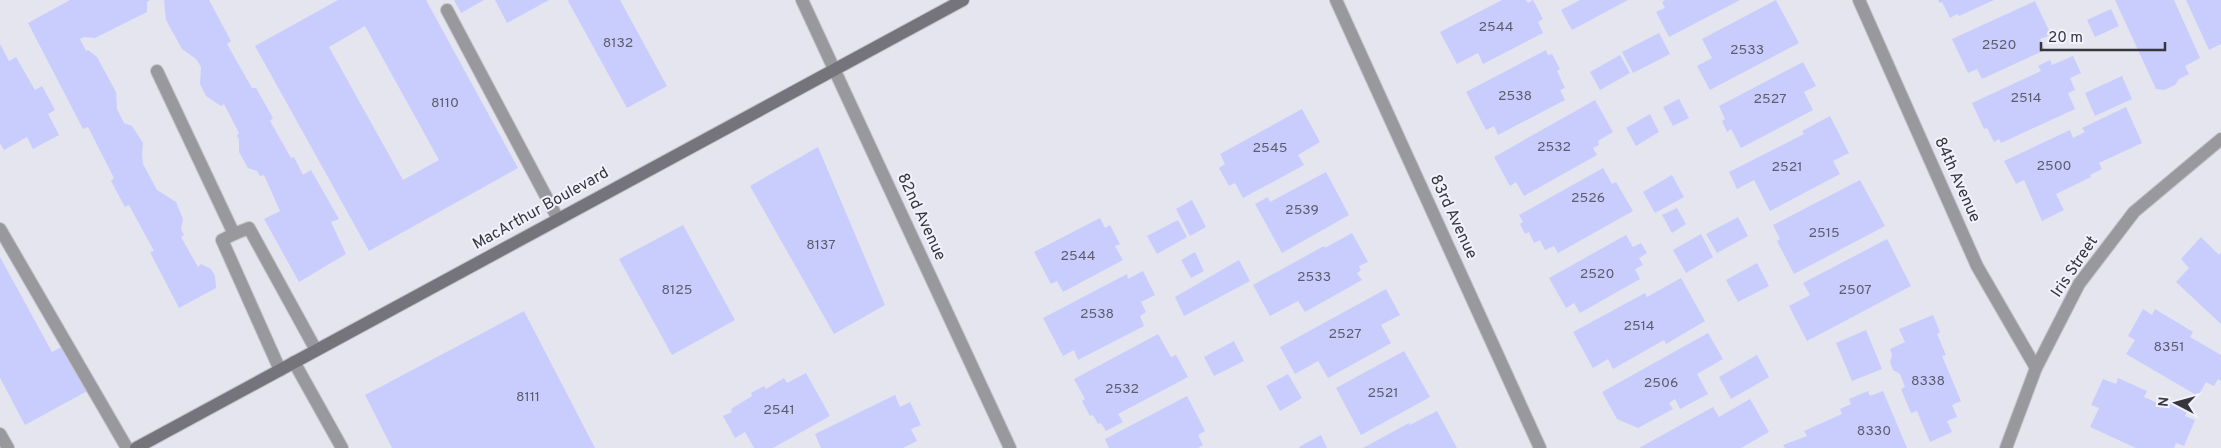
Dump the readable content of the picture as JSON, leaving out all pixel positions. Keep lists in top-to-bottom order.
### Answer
{
  "streets": {
    "main road": ["MacArthur Boulevard"],
    "street": [
      "84th Avenue",
      "82nd Avenue",
      "83rd Avenue",
      "Iris Street"
    ]
  },
  "crossings": [
    ["84th Avenue", "Iris Street"],
    ["MacArthur Boulevard", "82nd Avenue"]
  ],
  "house_numbers": [
    "2544",
    "8132",
    "2520",
    "2533",
    "2538",
    "2514",
    "2527",
    "8110",
    "2532",
    "2545",
    "2500",
    "2521",
    "2526",
    "2539",
    "2515",
    "8137",
    "2544",
    "2520",
    "2533",
    "8125",
    "2507",
    "2538",
    "2514",
    "2527",
    "8351",
    "8338",
    "2506",
    "2532",
    "2521",
    "8111",
    "2541",
    "8330"
  ],
  "scale_bar": "20 m",
  "north": "left"
}
